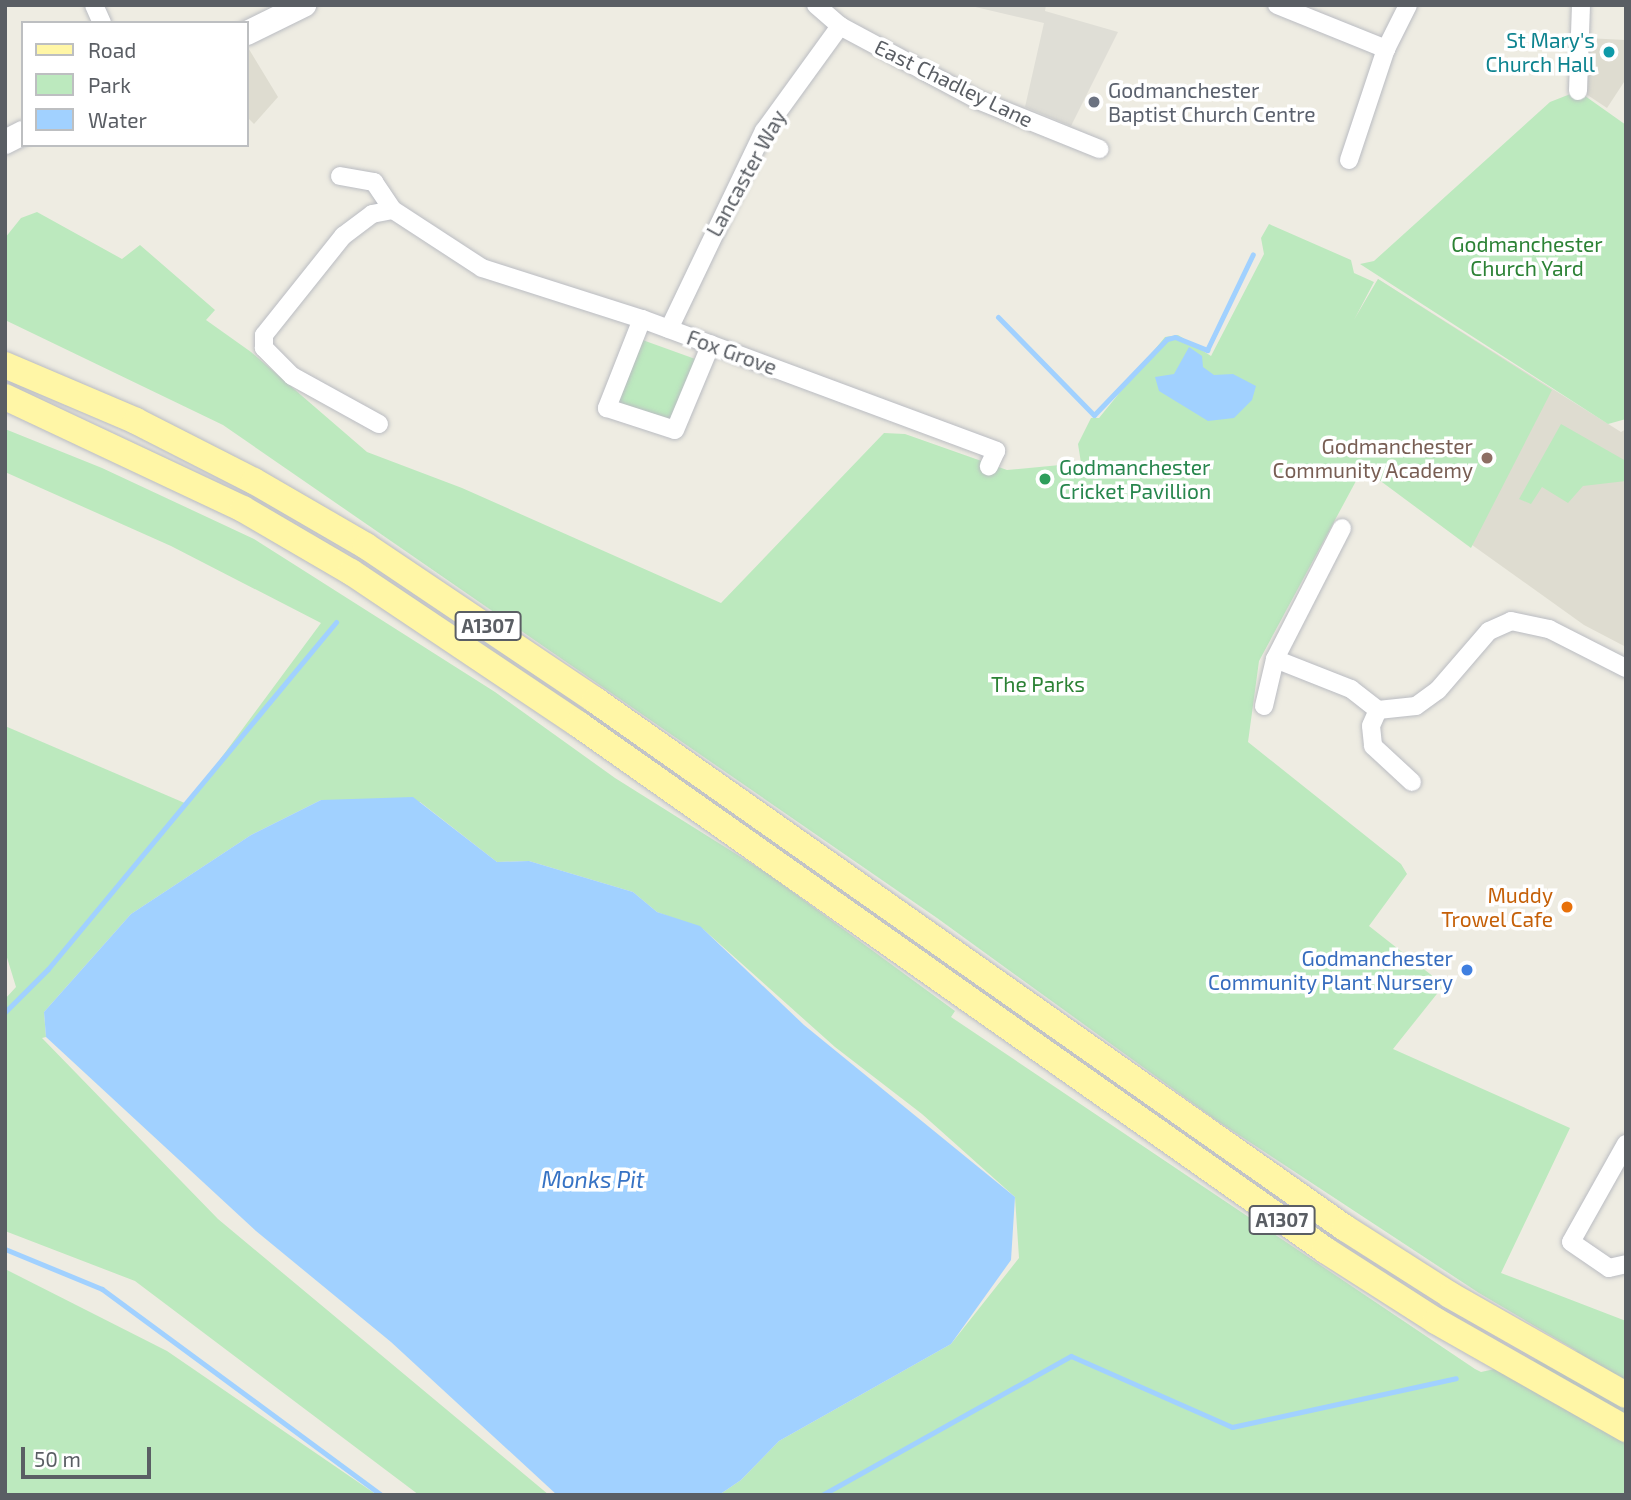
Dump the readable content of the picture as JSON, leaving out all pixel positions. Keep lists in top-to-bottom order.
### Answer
{
  "streets": {
    "main road": ["A1307"],
    "street": ["East Chadley Lane", "Lancaster Way", "Fox Grove"]
  },
  "crossings": [
    ["East Chadley Lane", "Lancaster Way"],
    ["Lancaster Way", "Fox Grove"]
  ],
  "water": ["Monks Pit"],
  "parks": ["Godmanchester Church Yard", "The Parks"],
  "places": [
    "St Mary's Church Hall",
    "Godmanchester Baptist Church Centre",
    "Godmanchester Community Academy",
    "Godmanchester Cricket Pavillion",
    "Muddy Trowel Cafe",
    "Godmanchester Community Plant Nursery"
  ],
  "legend": ["Road", "Park", "Water"],
  "scale_bar": "50 m"
}
